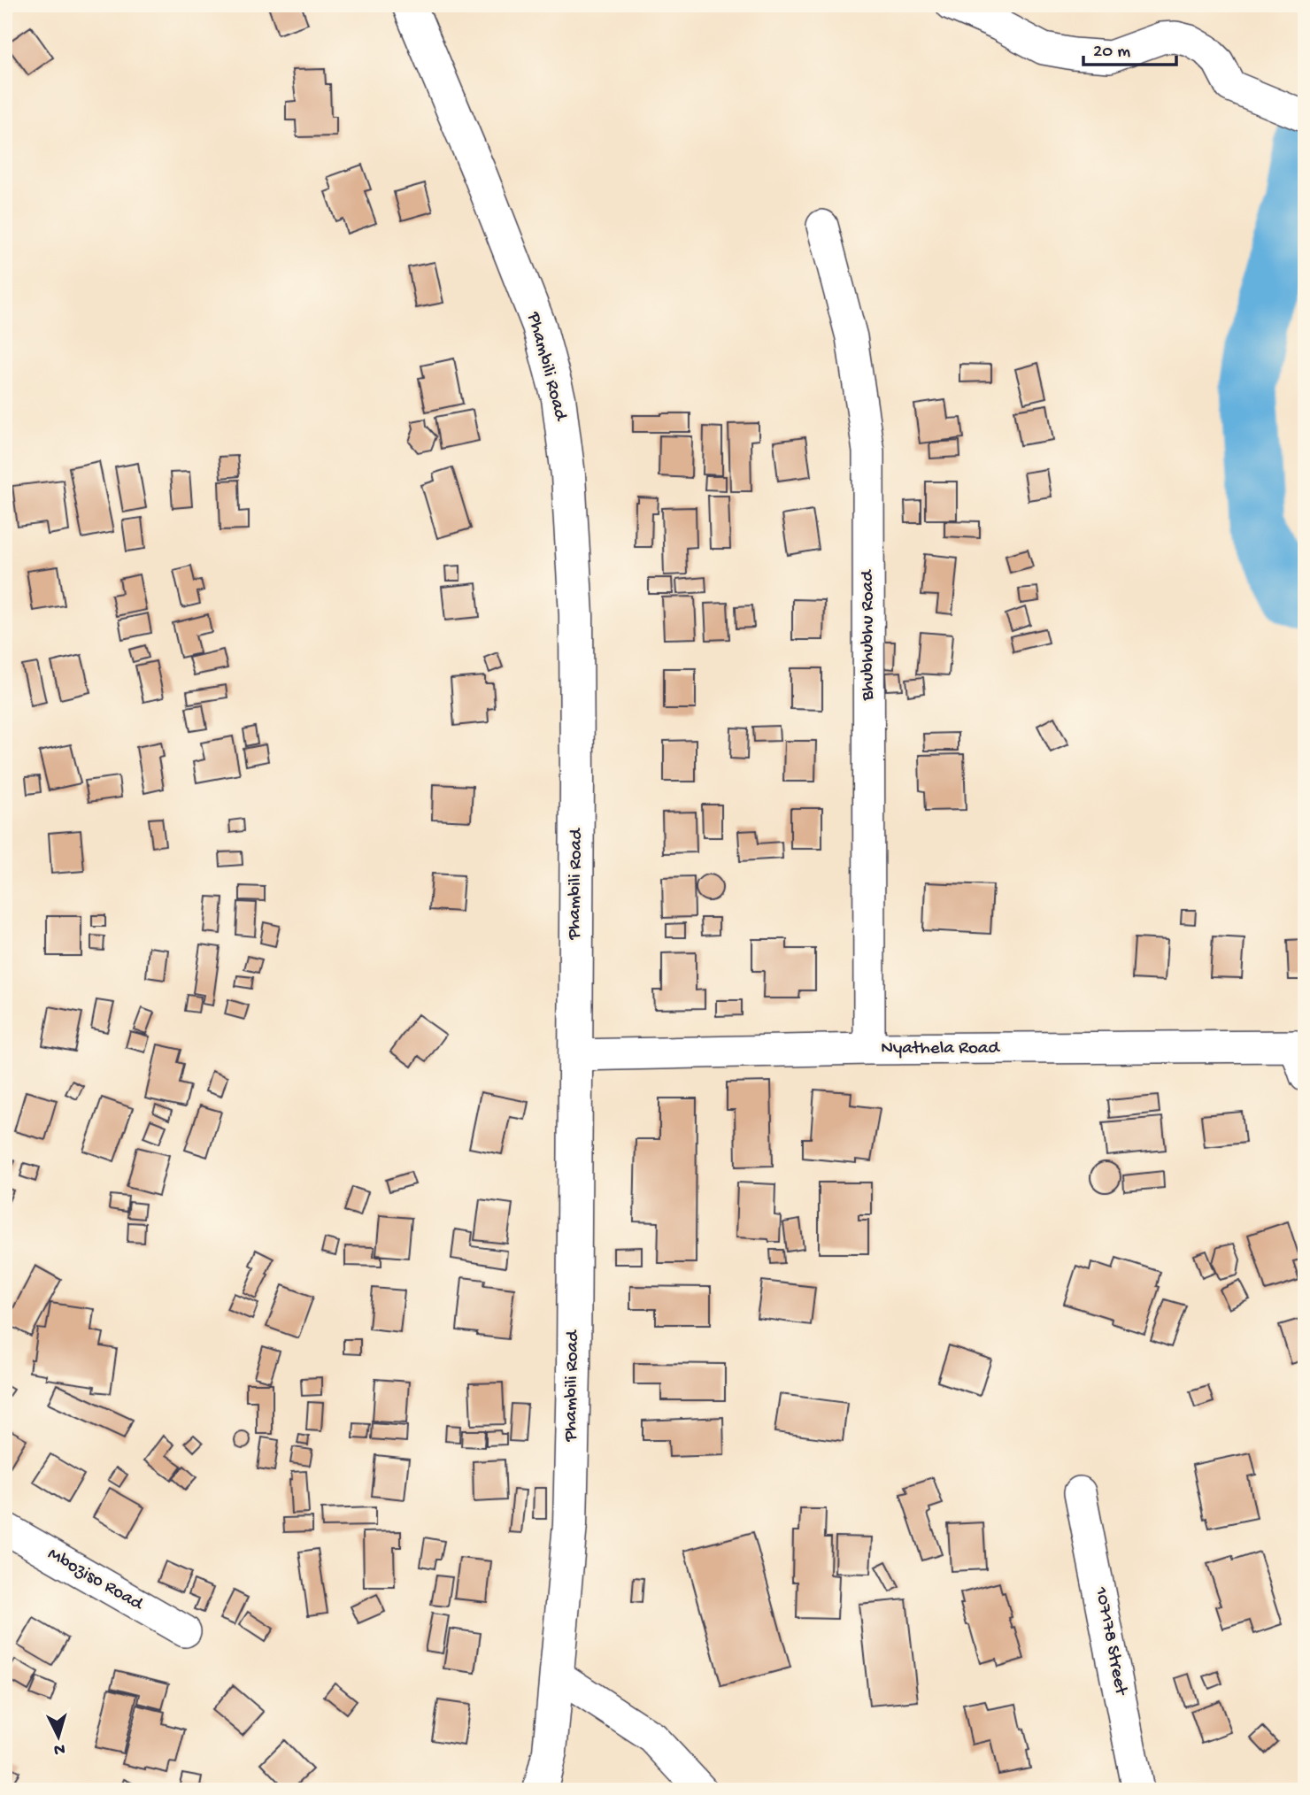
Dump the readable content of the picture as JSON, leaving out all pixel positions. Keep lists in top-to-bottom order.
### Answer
{
  "streets": {
    "street": [
      "Phambili Road",
      "Bhubhubhu Road",
      "Nyathela Road",
      "Mboziso Road",
      "107178 Street"
    ]
  },
  "crossings": [
    ["Phambili Road", "Nyathela Road"],
    ["Bhubhubhu Road", "Nyathela Road"]
  ],
  "scale_bar": "20 m",
  "north": "bottom"
}
